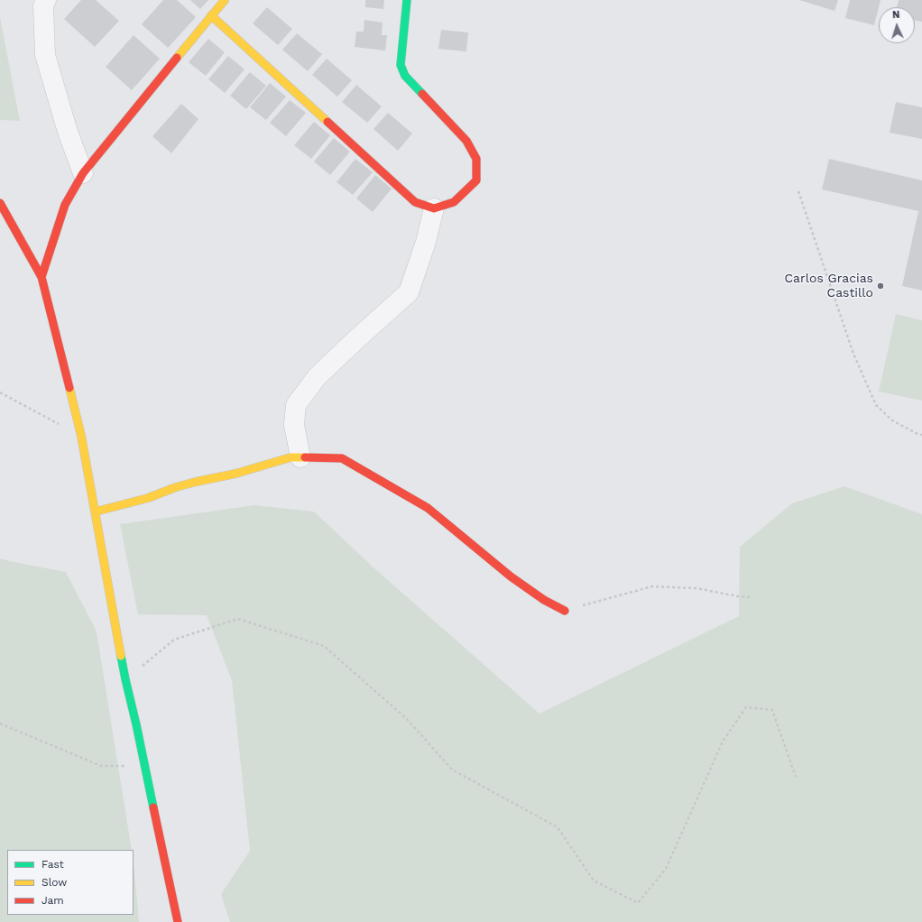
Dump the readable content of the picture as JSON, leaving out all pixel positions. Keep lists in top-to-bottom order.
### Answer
{
  "places": ["Carlos Gracias Castillo"],
  "legend": ["Fast", "Slow", "Jam"],
  "north": "top"
}
